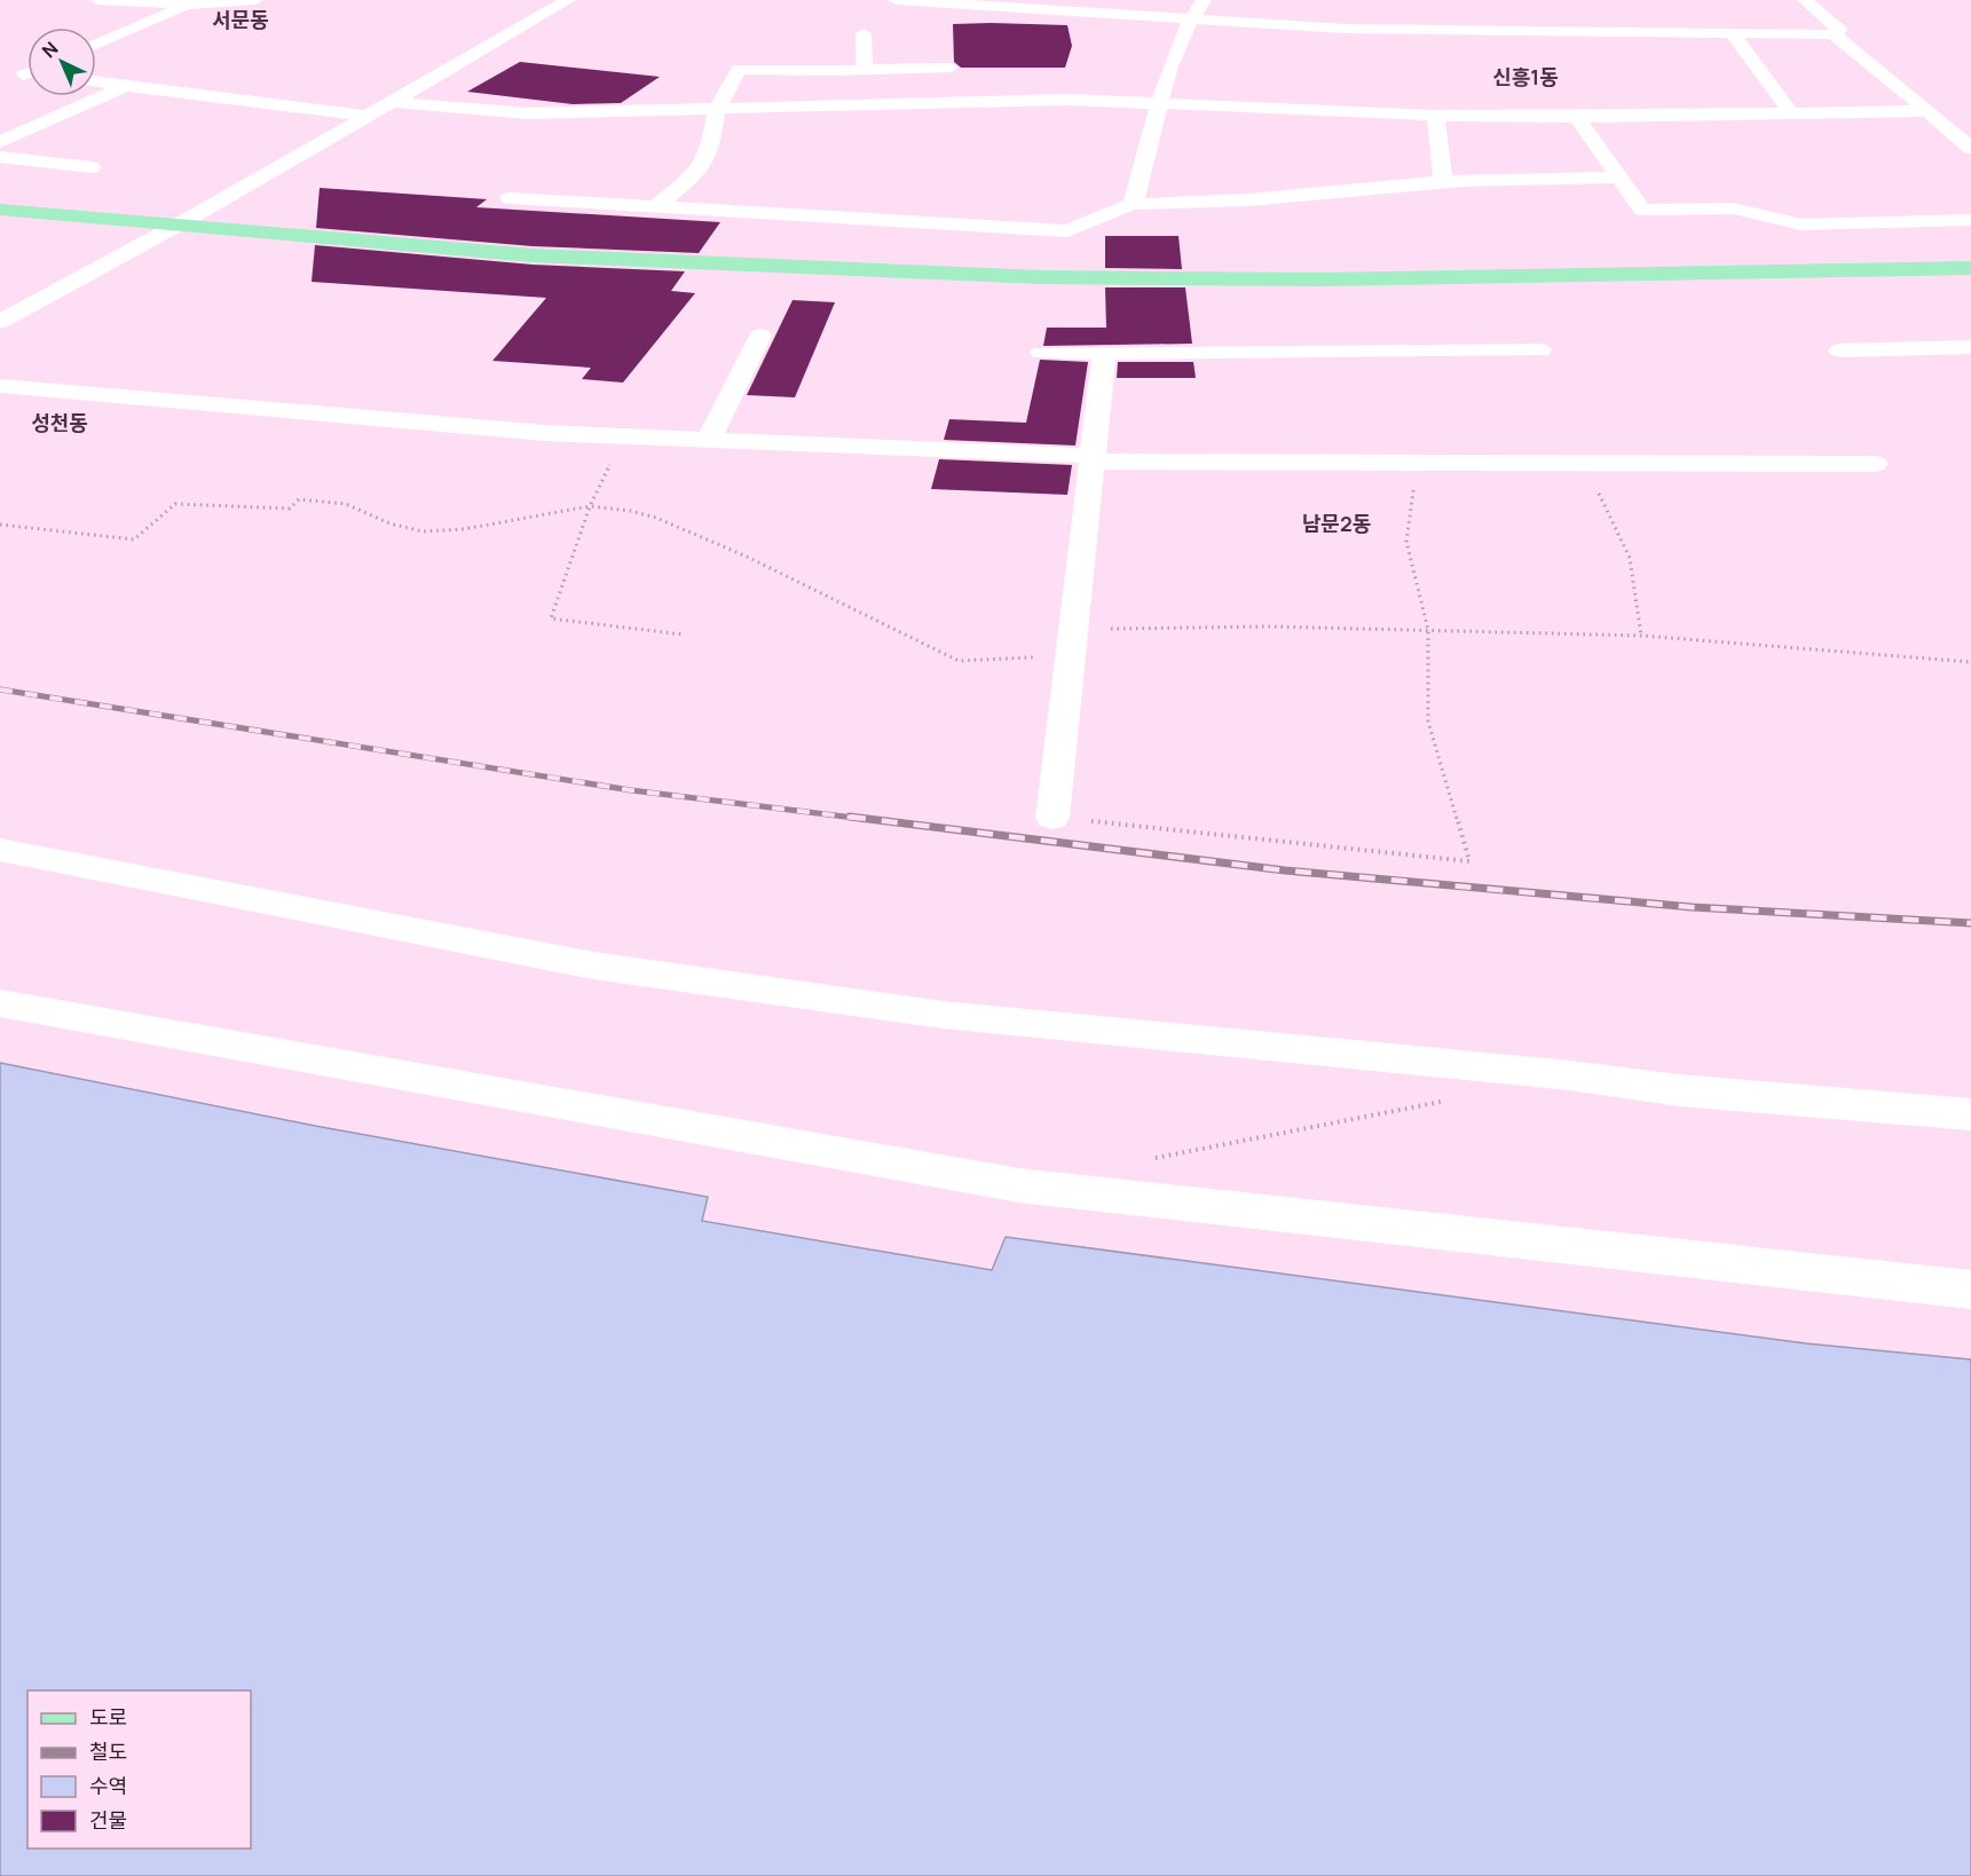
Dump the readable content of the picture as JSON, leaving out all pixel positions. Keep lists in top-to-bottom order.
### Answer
{
  "districts": [
    "서문동",
    "신흥1동",
    "성천동",
    "남문2동"
  ],
  "legend": [
    "도로",
    "철도",
    "수역",
    "건물"
  ],
  "north": "top left"
}
